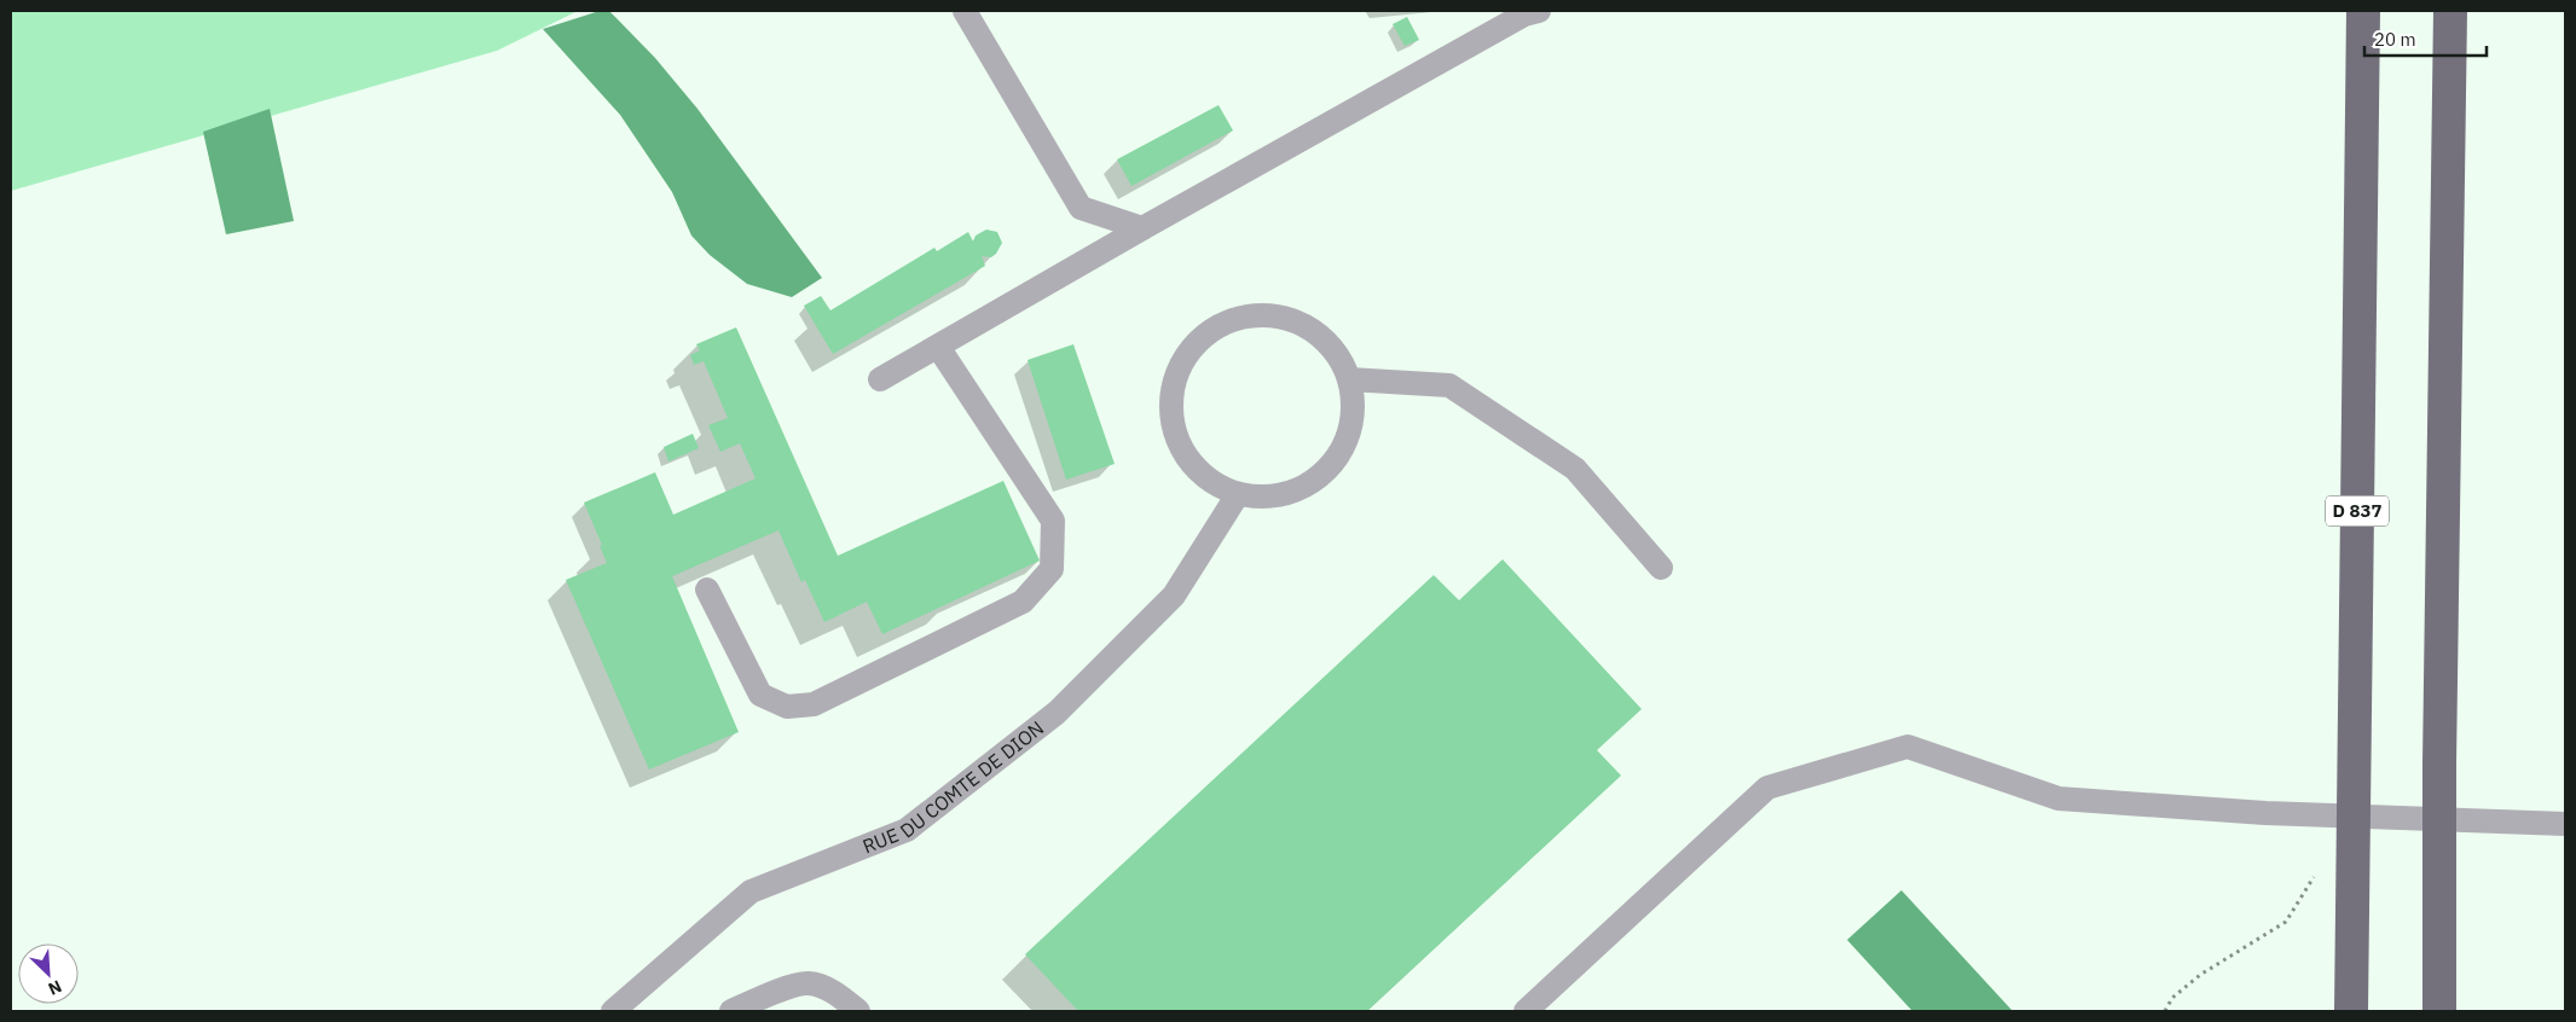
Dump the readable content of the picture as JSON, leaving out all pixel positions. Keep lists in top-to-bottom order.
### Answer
{
  "streets": {
    "main road": ["D 837"],
    "lane": ["RUE DU COMTE DE DION"]
  },
  "scale_bar": "20 m",
  "north": "bottom right"
}
